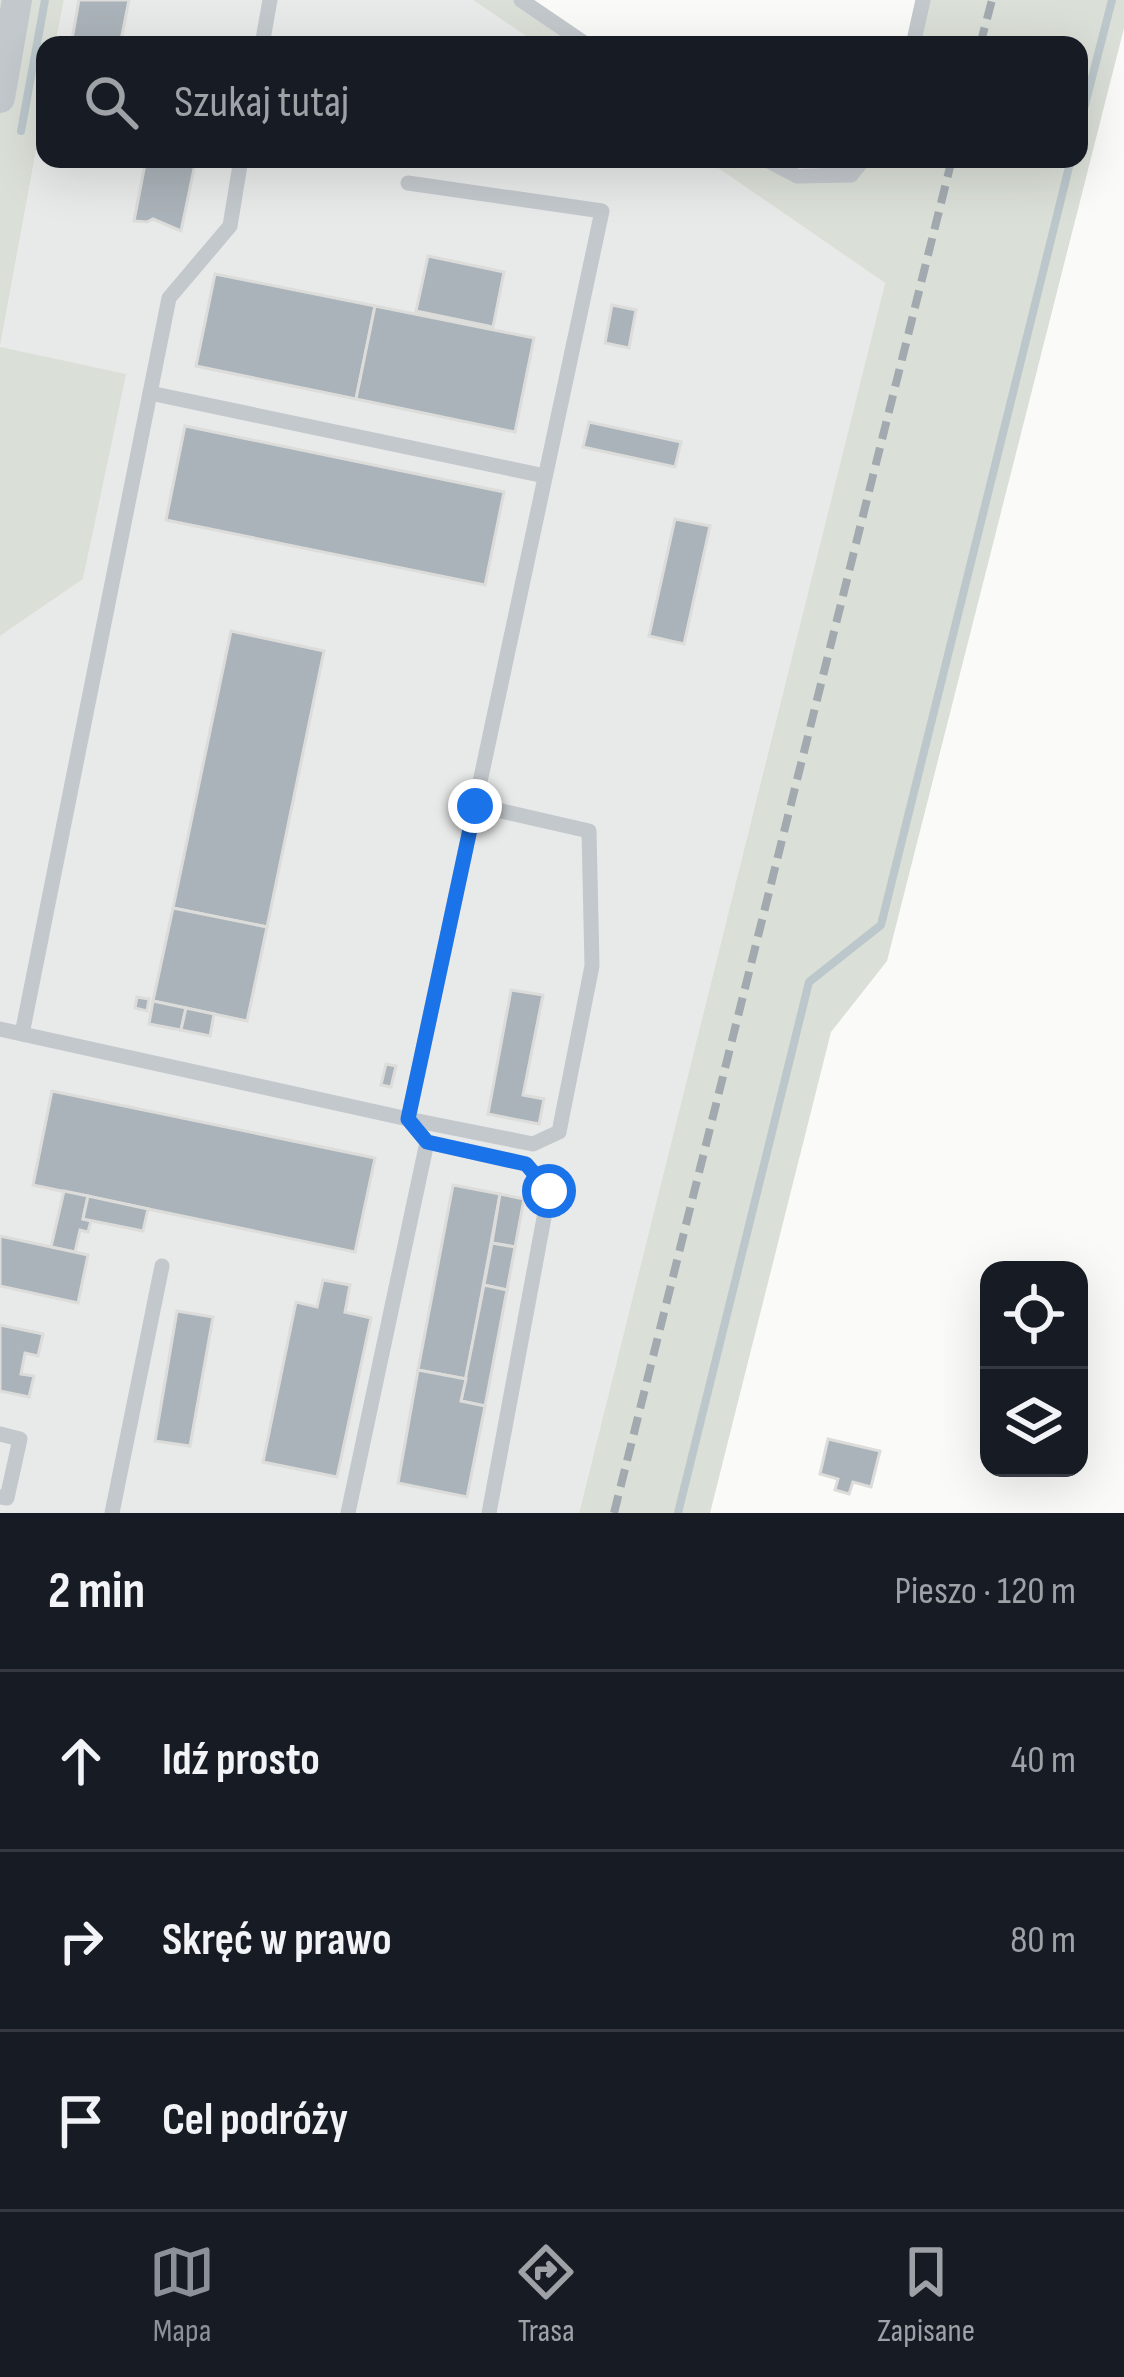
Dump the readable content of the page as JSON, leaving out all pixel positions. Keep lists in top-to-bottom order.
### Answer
{
  "page": {
    "search": "Szukaj tutaj",
    "heading": ["2 min", "Pieszo · 120 m"],
    "list": [
      ["Idź prosto", "40 m"],
      ["Skręć w prawo", "80 m"],
      "Cel podróży"
    ],
    "nav": ["Mapa", "Trasa", "Zapisane"]
  }
}
